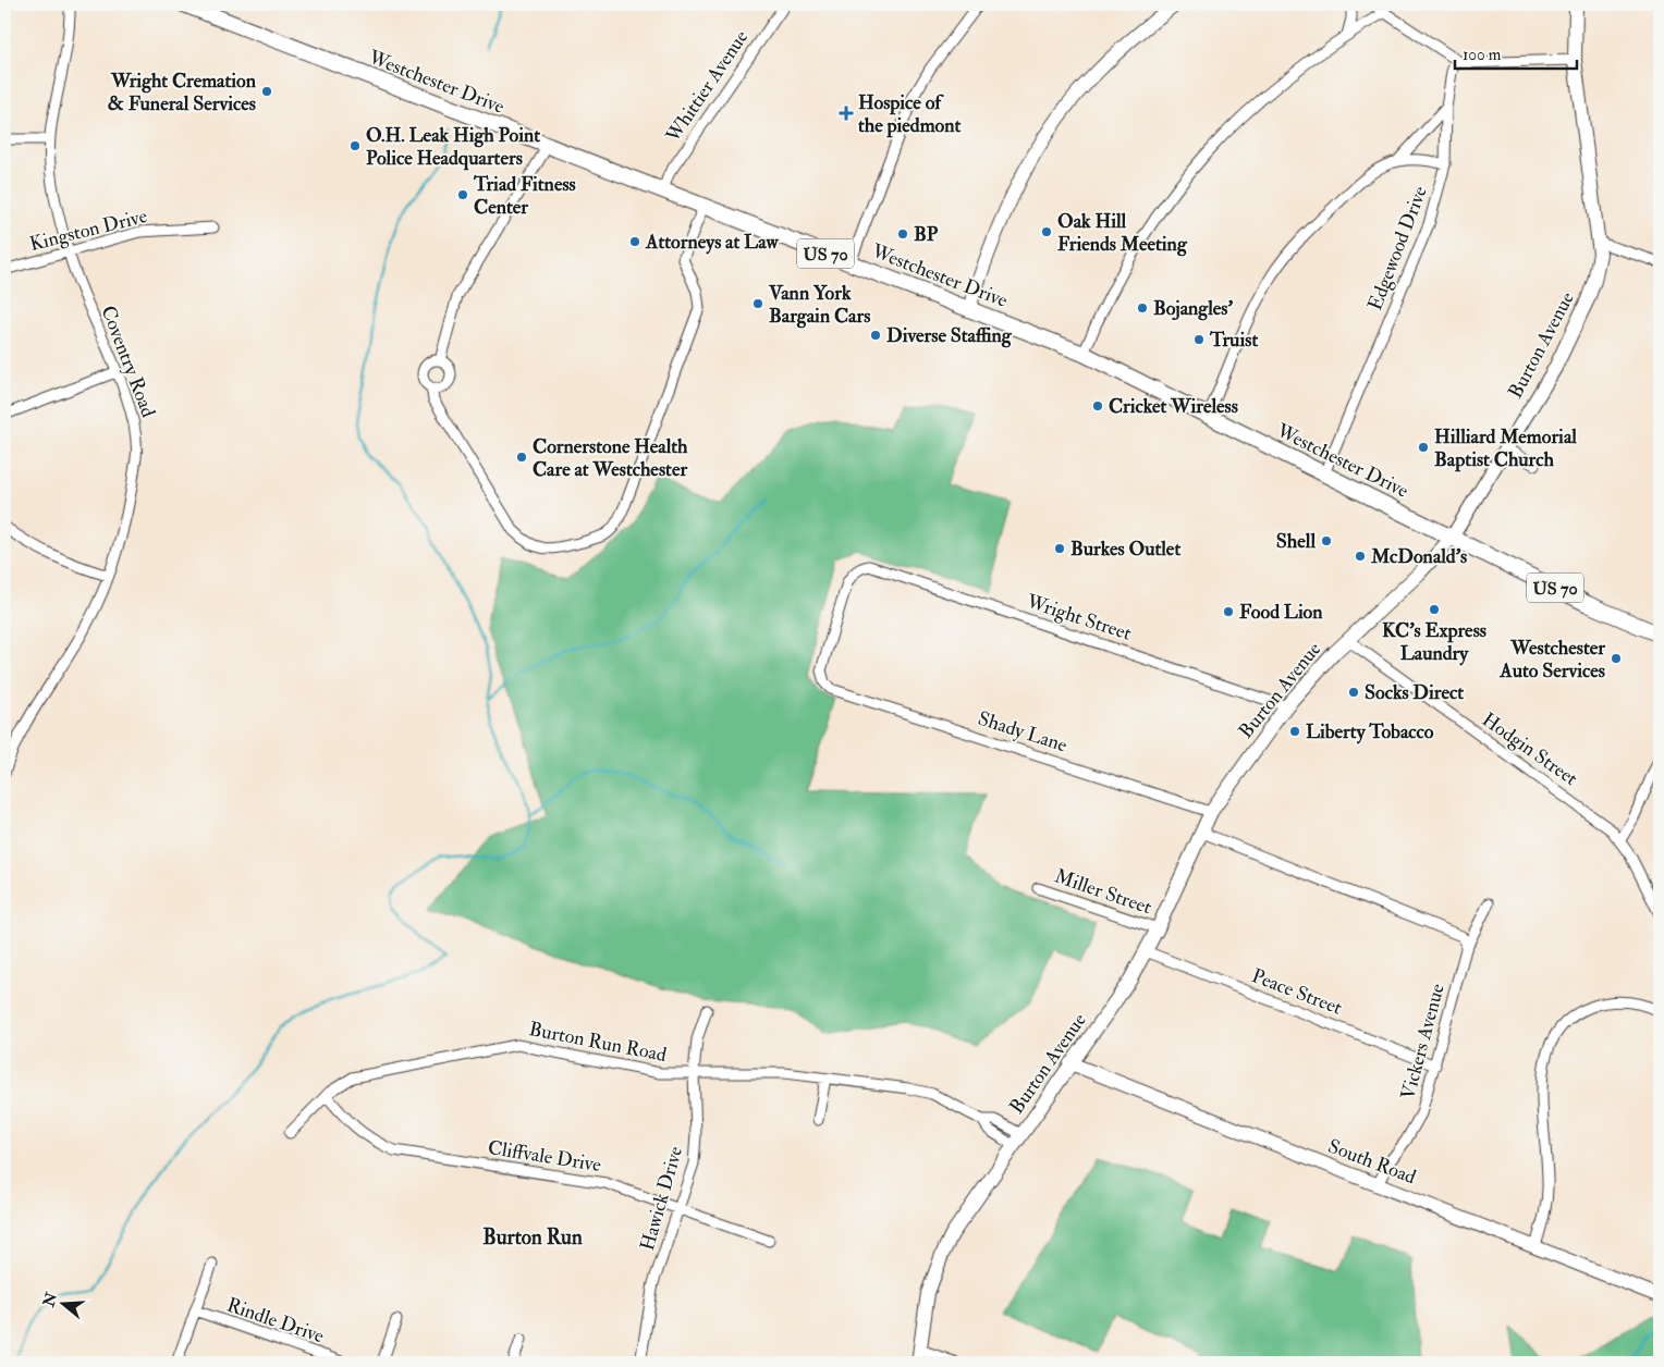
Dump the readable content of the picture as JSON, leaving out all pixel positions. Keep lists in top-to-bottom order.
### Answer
{
  "streets": {
    "main road": ["Westchester Drive", "US 70"],
    "street": [
      "Whittier Avenue",
      "Kingston Drive",
      "Edgewood Drive",
      "Burton Avenue",
      "Coventry Road",
      "Wright Street",
      "Shady Lane",
      "Hodgin Street",
      "Miller Street",
      "Peace Street",
      "Burton Run Road",
      "Vickers Avenue",
      "Cliffvale Drive",
      "South Road",
      "Hawick Drive",
      "Rindle Drive"
    ]
  },
  "crossings": [
    ["Westchester Drive", "Whittier Avenue"],
    ["Westchester Drive", "Edgewood Drive"],
    ["Westchester Drive", "Burton Avenue"],
    ["Kingston Drive", "Coventry Road"],
    ["Burton Avenue", "Wright Street"],
    ["Burton Avenue", "Shady Lane"],
    ["Burton Avenue", "Hodgin Street"],
    ["Burton Avenue", "Miller Street"],
    ["Burton Avenue", "Peace Street"],
    ["Burton Avenue", "Burton Run Road"],
    ["Burton Avenue", "South Road"],
    ["Wright Street", "Shady Lane"],
    ["Peace Street", "Vickers Avenue"],
    ["Burton Run Road", "Cliffvale Drive"],
    ["Burton Run Road", "Hawick Drive"],
    ["Vickers Avenue", "South Road"],
    ["Cliffvale Drive", "Hawick Drive"]
  ],
  "districts": ["Burton Run"],
  "places": {
    "other": [
      "Wright Cremation & Funeral Services",
      "O.H. Leak High Point Police Headquarters",
      "Triad Fitness Center",
      "Oak Hill Friends Meeting",
      "BP",
      "Attorneys at Law",
      "Vann York Bargain Cars",
      "Bojangles'",
      "Diverse Staffing",
      "Truist",
      "Cricket Wireless",
      "Hilliard Memorial Baptist Church",
      "Cornerstone Health Care at Westchester",
      "Shell",
      "Burkes Outlet",
      "McDonald's",
      "KC's Express Laundry",
      "Food Lion",
      "Westchester Auto Services",
      "Socks Direct",
      "Liberty Tobacco"
    ],
    "health": ["Hospice of the piedmont"]
  },
  "scale_bar": "100 m",
  "north": "left"
}
